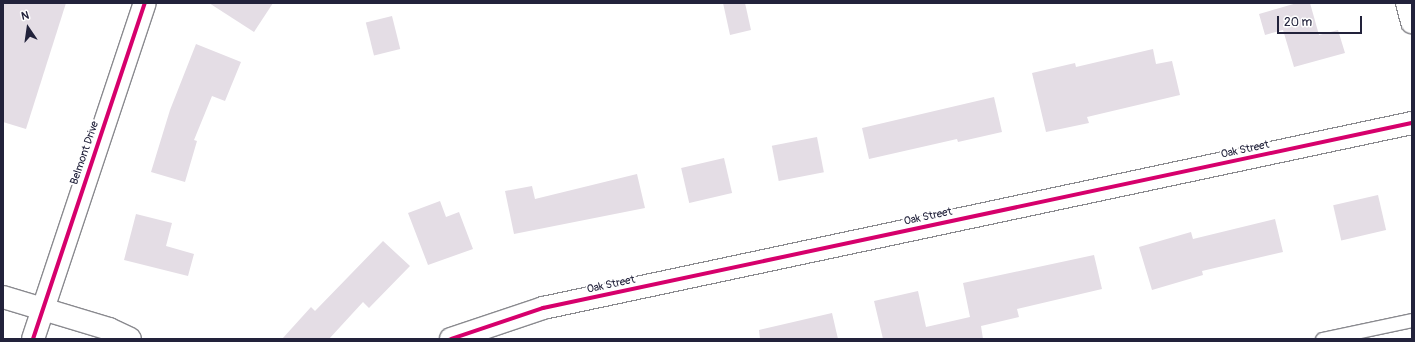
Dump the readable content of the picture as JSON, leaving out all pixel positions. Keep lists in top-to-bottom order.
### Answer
{
  "streets": {
    "street": ["Oak Street", "Belmont Drive"]
  },
  "scale_bar": "20 m",
  "north": "top"
}
